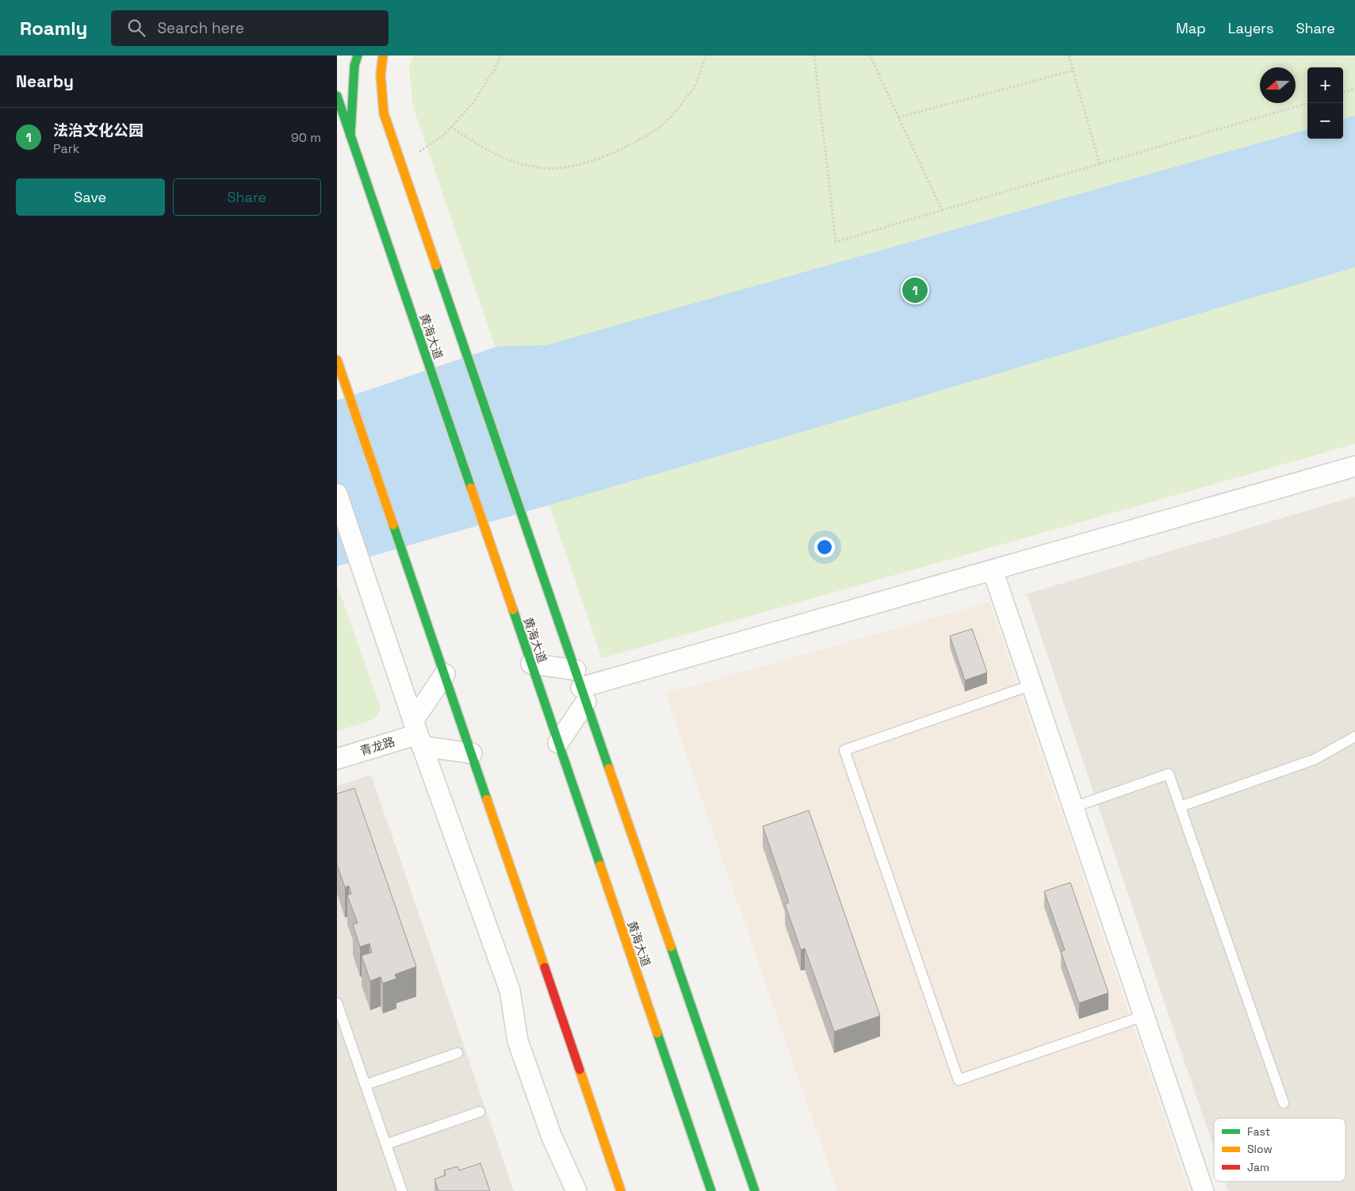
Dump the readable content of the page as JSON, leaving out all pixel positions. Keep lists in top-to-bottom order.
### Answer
{
  "streets": {
    "main road": ["黄海大道"],
    "street": ["青龙路"]
  },
  "legend": ["Fast", "Slow", "Jam"],
  "north": "left",
  "page": {
    "header": "Roamly",
    "search": "Search here",
    "nav": ["Map", "Layers", "Share"],
    "heading": "Nearby",
    "map_buttons": ["+", "−"],
    "list": [
      {
        "mark": "1",
        "name": "法治文化公园",
        "note": "Park",
        "value": "90 m"
      }
    ],
    "buttons": ["Save", "Share"],
    "pins": "1"
  }
}
